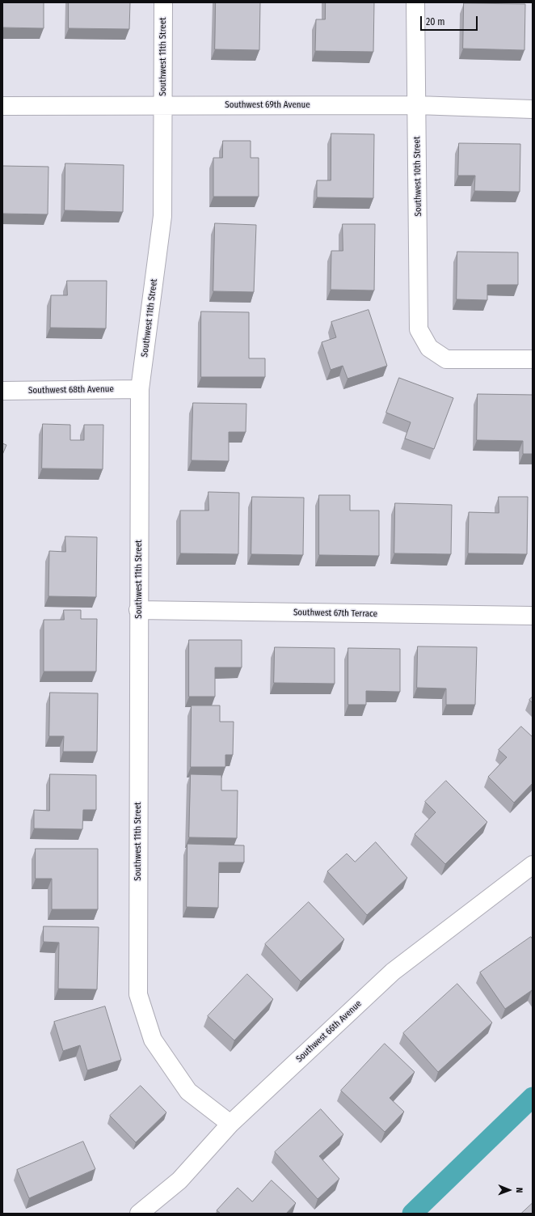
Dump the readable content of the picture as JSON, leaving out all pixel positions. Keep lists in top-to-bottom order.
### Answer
{
  "streets": {
    "street": [
      "Southwest 11th Street",
      "Southwest 69th Avenue",
      "Southwest 10th Street",
      "Southwest 68th Avenue",
      "Southwest 67th Terrace",
      "Southwest 66th Avenue"
    ]
  },
  "crossings": [
    ["Southwest 11th Street", "Southwest 69th Avenue"],
    ["Southwest 11th Street", "Southwest 68th Avenue"],
    ["Southwest 11th Street", "Southwest 67th Terrace"],
    ["Southwest 11th Street", "Southwest 66th Avenue"],
    ["Southwest 69th Avenue", "Southwest 10th Street"]
  ],
  "scale_bar": "20 m",
  "north": "right"
}
